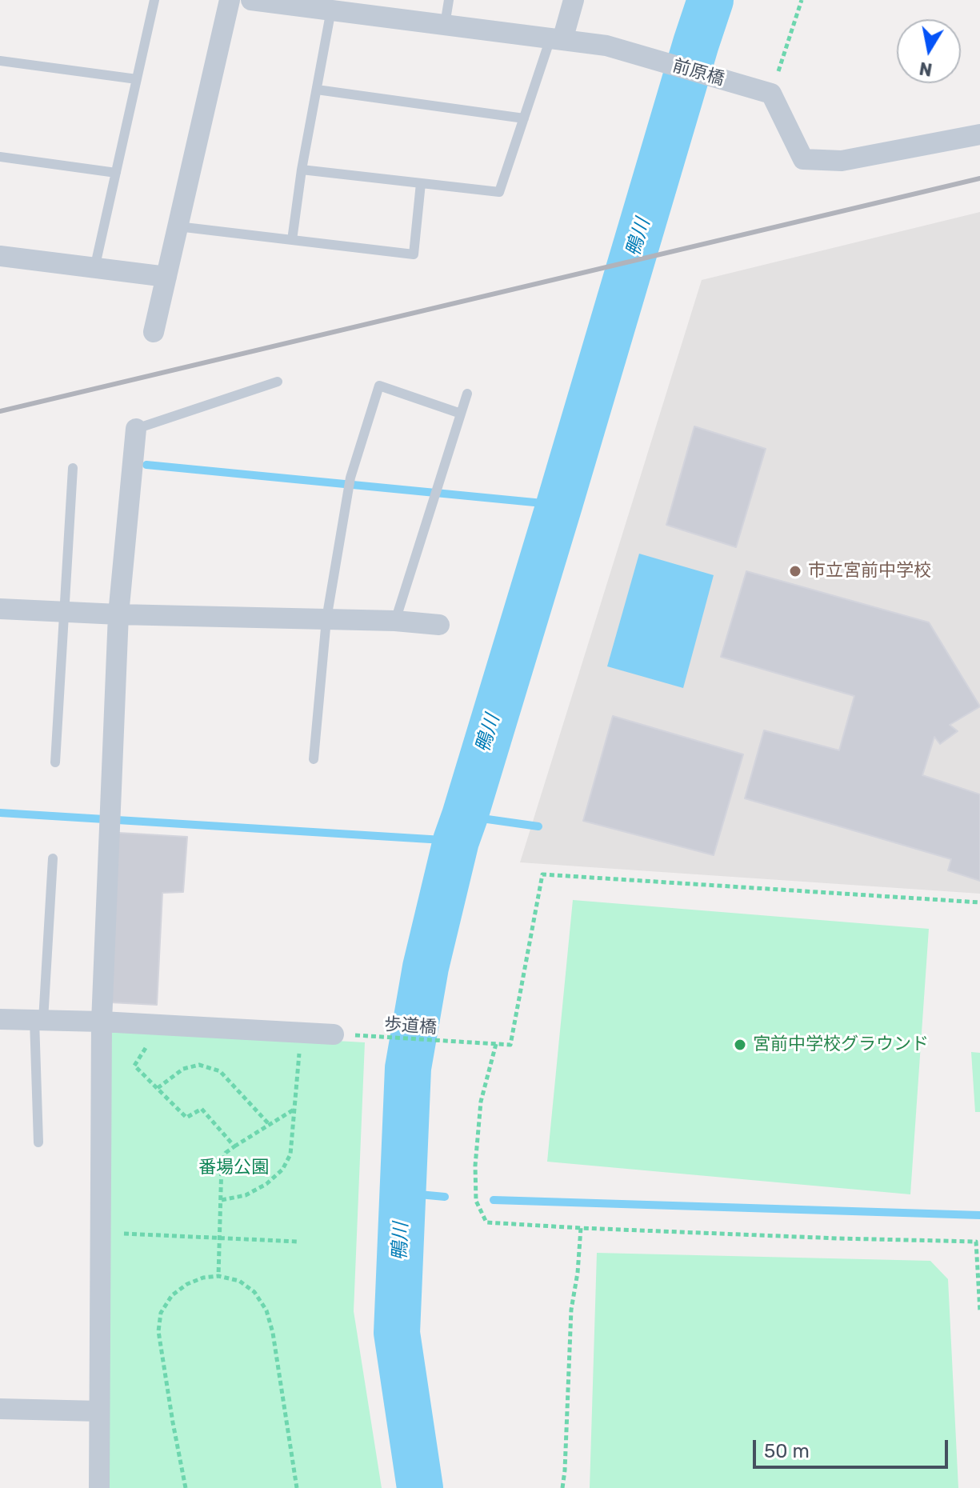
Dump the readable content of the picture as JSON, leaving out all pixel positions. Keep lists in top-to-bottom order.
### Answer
{
  "streets": {
    "street": ["前原橋"],
    "path": ["歩道橋"]
  },
  "water": ["鴨川"],
  "parks": ["番場公園"],
  "places": ["市立宮前中学校", "宮前中学校グラウンド"],
  "scale_bar": "50 m",
  "north": "bottom"
}
